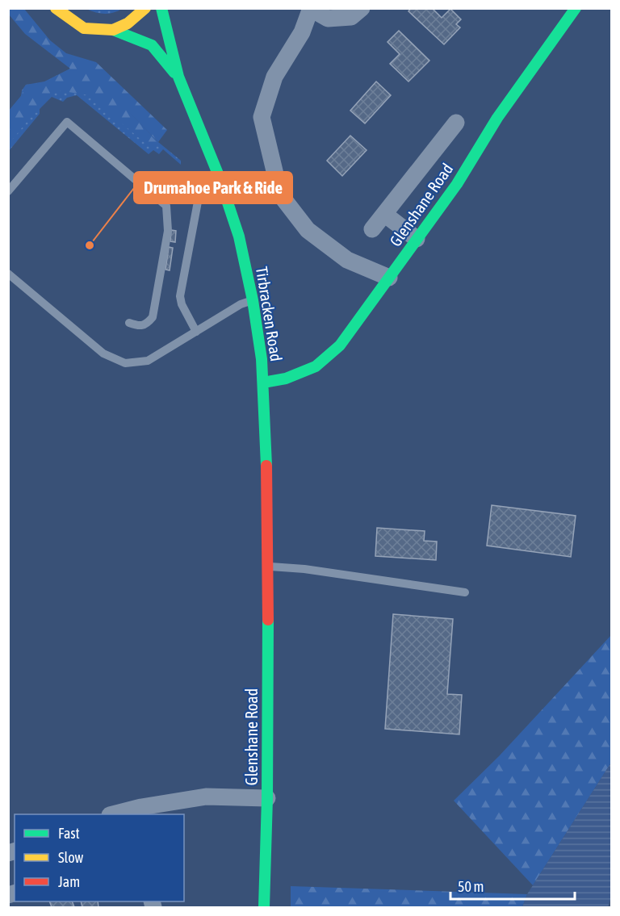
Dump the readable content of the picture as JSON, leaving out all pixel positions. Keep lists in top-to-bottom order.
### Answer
{
  "streets": {
    "main road": ["Glenshane Road", "Tirbracken Road"]
  },
  "crossings": [
    ["Glenshane Road", "Tirbracken Road"]
  ],
  "places": ["Drumahoe Park & Ride"],
  "legend": ["Fast", "Slow", "Jam"],
  "scale_bar": "50 m"
}
